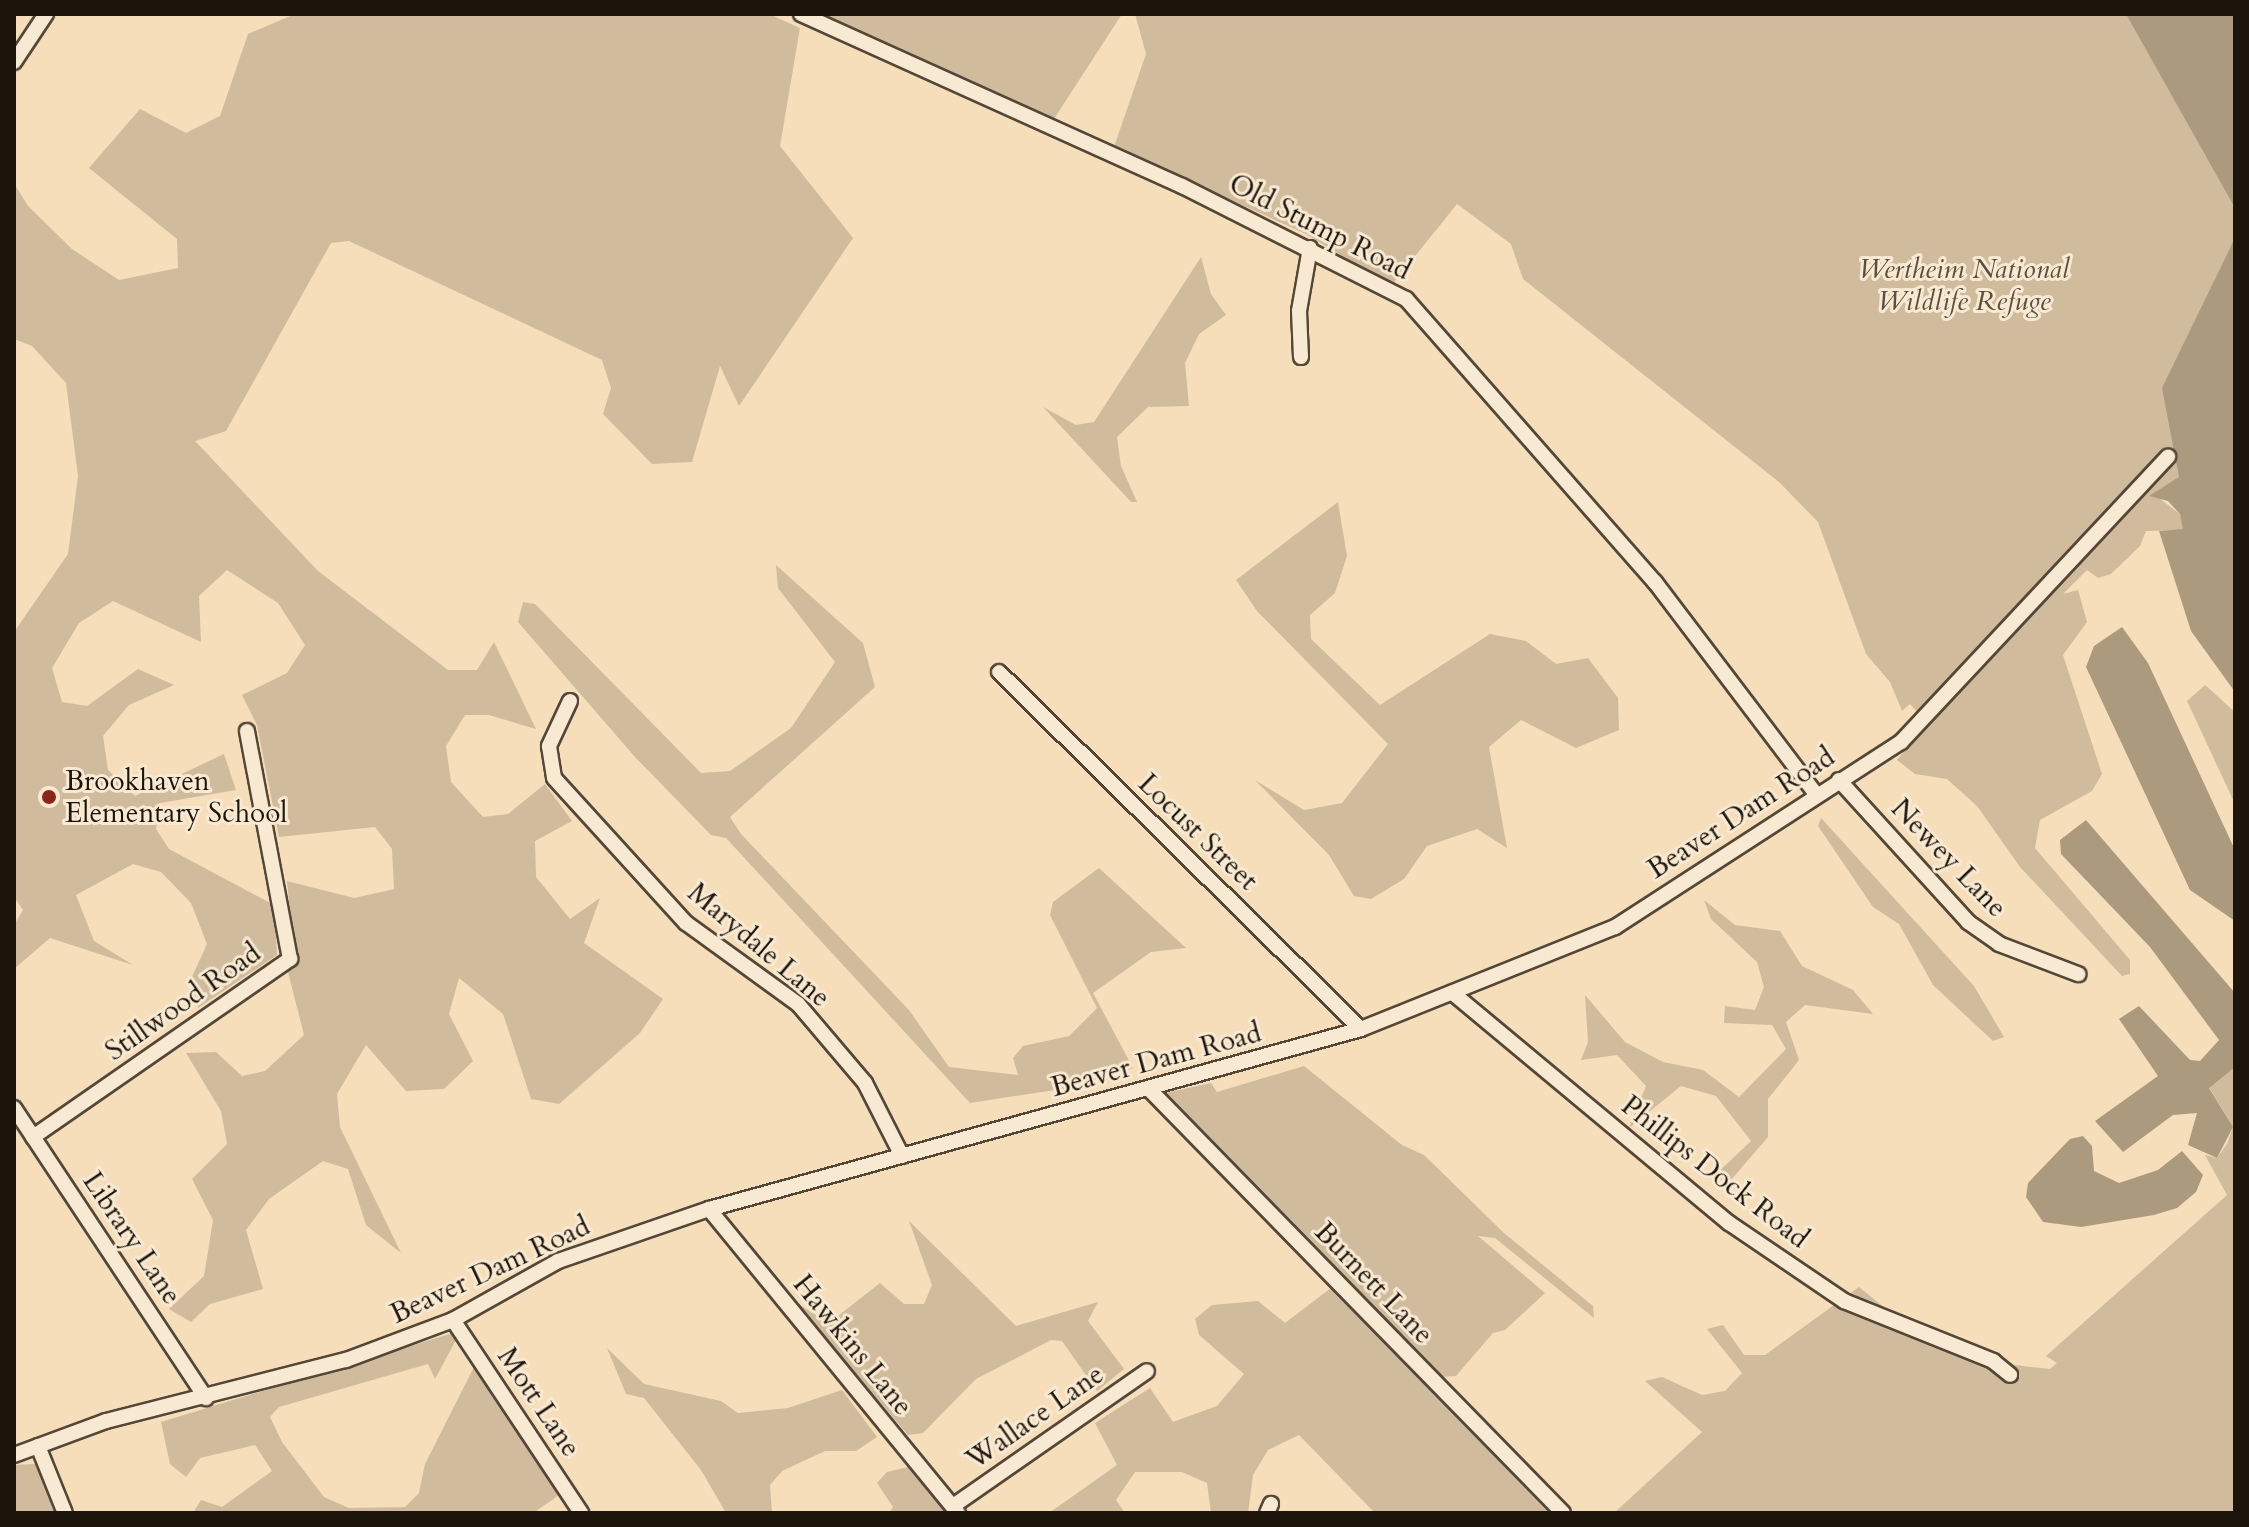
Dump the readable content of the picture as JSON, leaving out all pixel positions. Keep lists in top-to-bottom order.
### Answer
{
  "streets": {
    "street": [
      "Old Stump Road",
      "Beaver Dam Road",
      "Locust Street",
      "Newey Lane",
      "Marydale Lane",
      "Stillwood Road",
      "Phillips Dock Road",
      "Library Lane",
      "Burnett Lane",
      "Hawkins Lane",
      "Mott Lane",
      "Wallace Lane"
    ]
  },
  "crossings": [
    ["Old Stump Road", "Beaver Dam Road"],
    ["Beaver Dam Road", "Locust Street"],
    ["Beaver Dam Road", "Newey Lane"],
    ["Beaver Dam Road", "Marydale Lane"],
    ["Beaver Dam Road", "Phillips Dock Road"],
    ["Beaver Dam Road", "Library Lane"],
    ["Beaver Dam Road", "Burnett Lane"],
    ["Beaver Dam Road", "Hawkins Lane"],
    ["Beaver Dam Road", "Mott Lane"],
    ["Stillwood Road", "Library Lane"],
    ["Hawkins Lane", "Wallace Lane"]
  ],
  "parks": ["Wertheim National Wildlife Refuge"],
  "places": ["Brookhaven Elementary School"]
}
